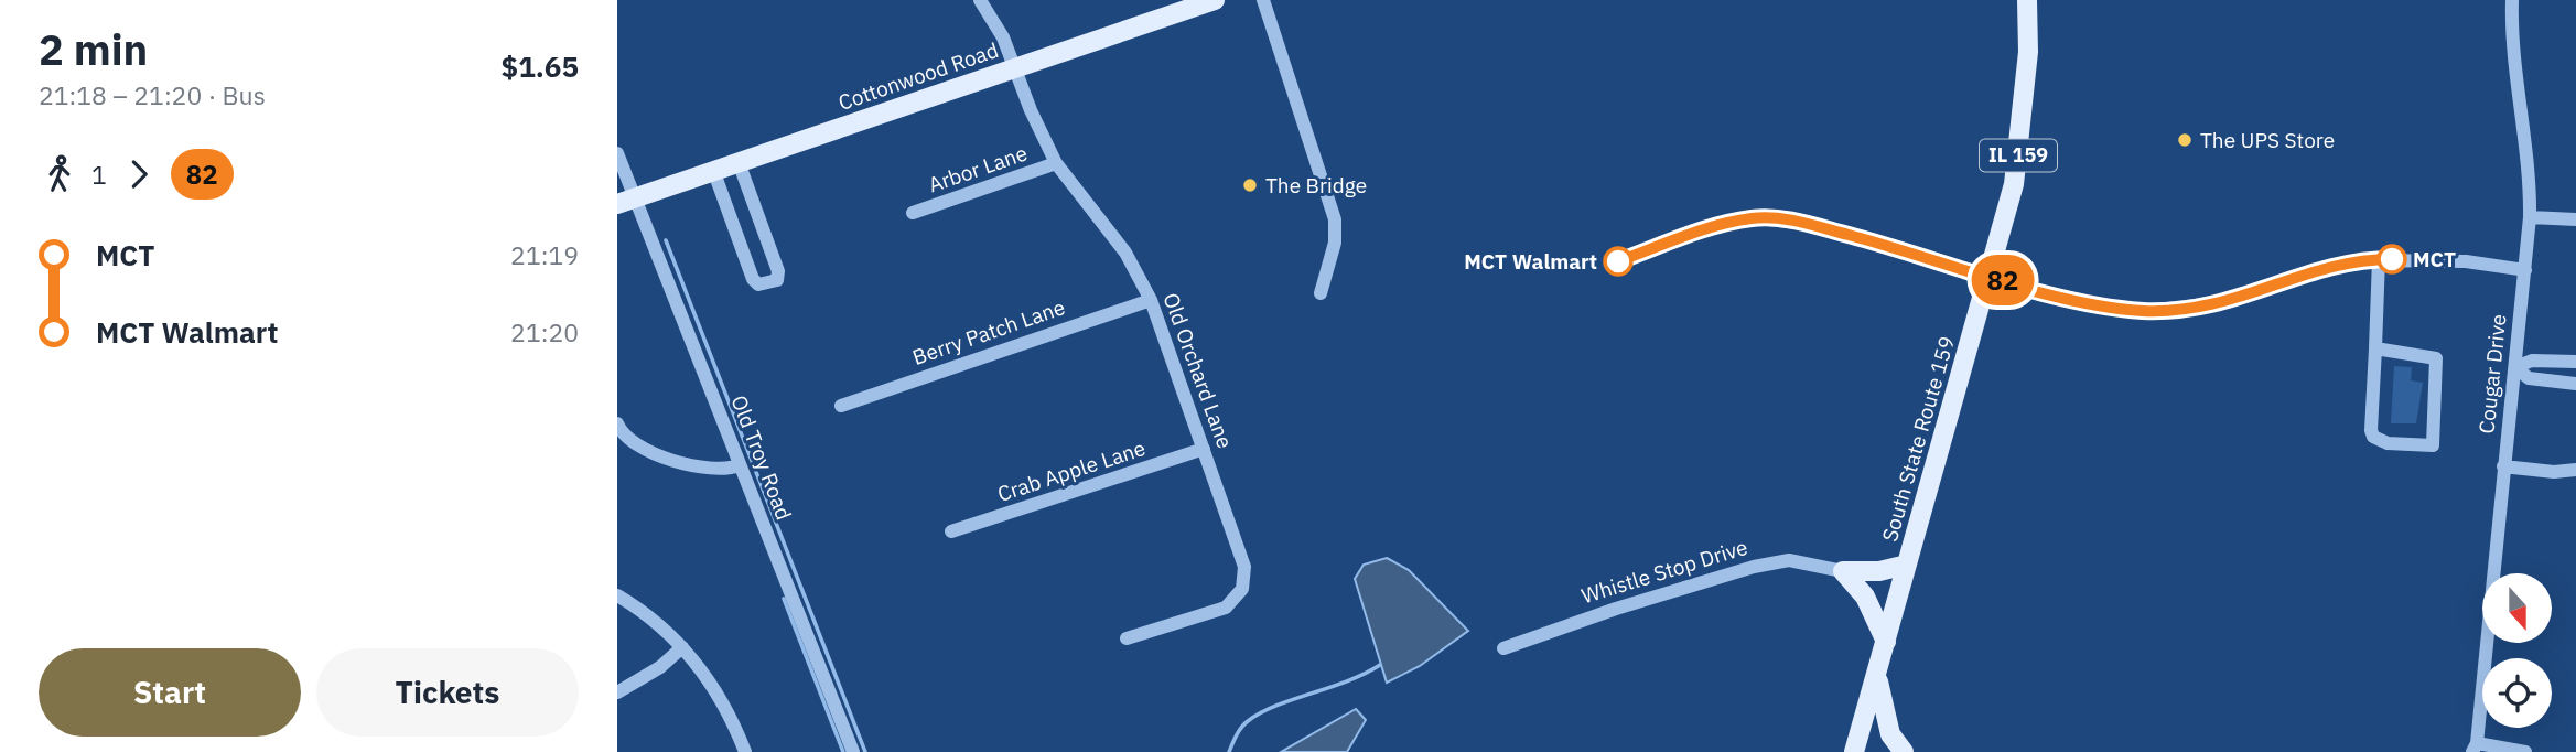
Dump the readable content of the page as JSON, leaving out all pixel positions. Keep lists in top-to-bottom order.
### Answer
{
  "streets": {
    "main road": [
      "Cottonwood Road",
      "IL 159",
      "South State Route 159",
      "Whistle Stop Drive"
    ],
    "street": [
      "Arbor Lane",
      "Berry Patch Lane",
      "Old Orchard Lane",
      "Cougar Drive",
      "Old Troy Road",
      "Crab Apple Lane"
    ]
  },
  "crossings": [
    ["Cottonwood Road", "Old Orchard Lane"],
    ["Cottonwood Road", "Old Troy Road"],
    ["Arbor Lane", "Old Orchard Lane"],
    ["Berry Patch Lane", "Old Orchard Lane"],
    ["Old Orchard Lane", "Crab Apple Lane"],
    ["South State Route 159", "Whistle Stop Drive"]
  ],
  "places": [
    "The UPS Store",
    "The Bridge",
    "MCT",
    "MCT Walmart"
  ],
  "lines": ["bus line 82"],
  "north": "bottom",
  "page": {
    "heading": ["2 min", "21:18 – 21:20 · Bus", "$1.65"],
    "on_map": "82",
    "legs": ["1", "82"],
    "list": [
      {
        "name": "MCT",
        "value": "21:19"
      },
      {
        "name": "MCT Walmart",
        "value": "21:20"
      }
    ],
    "buttons": ["Start", "Tickets"]
  }
}
